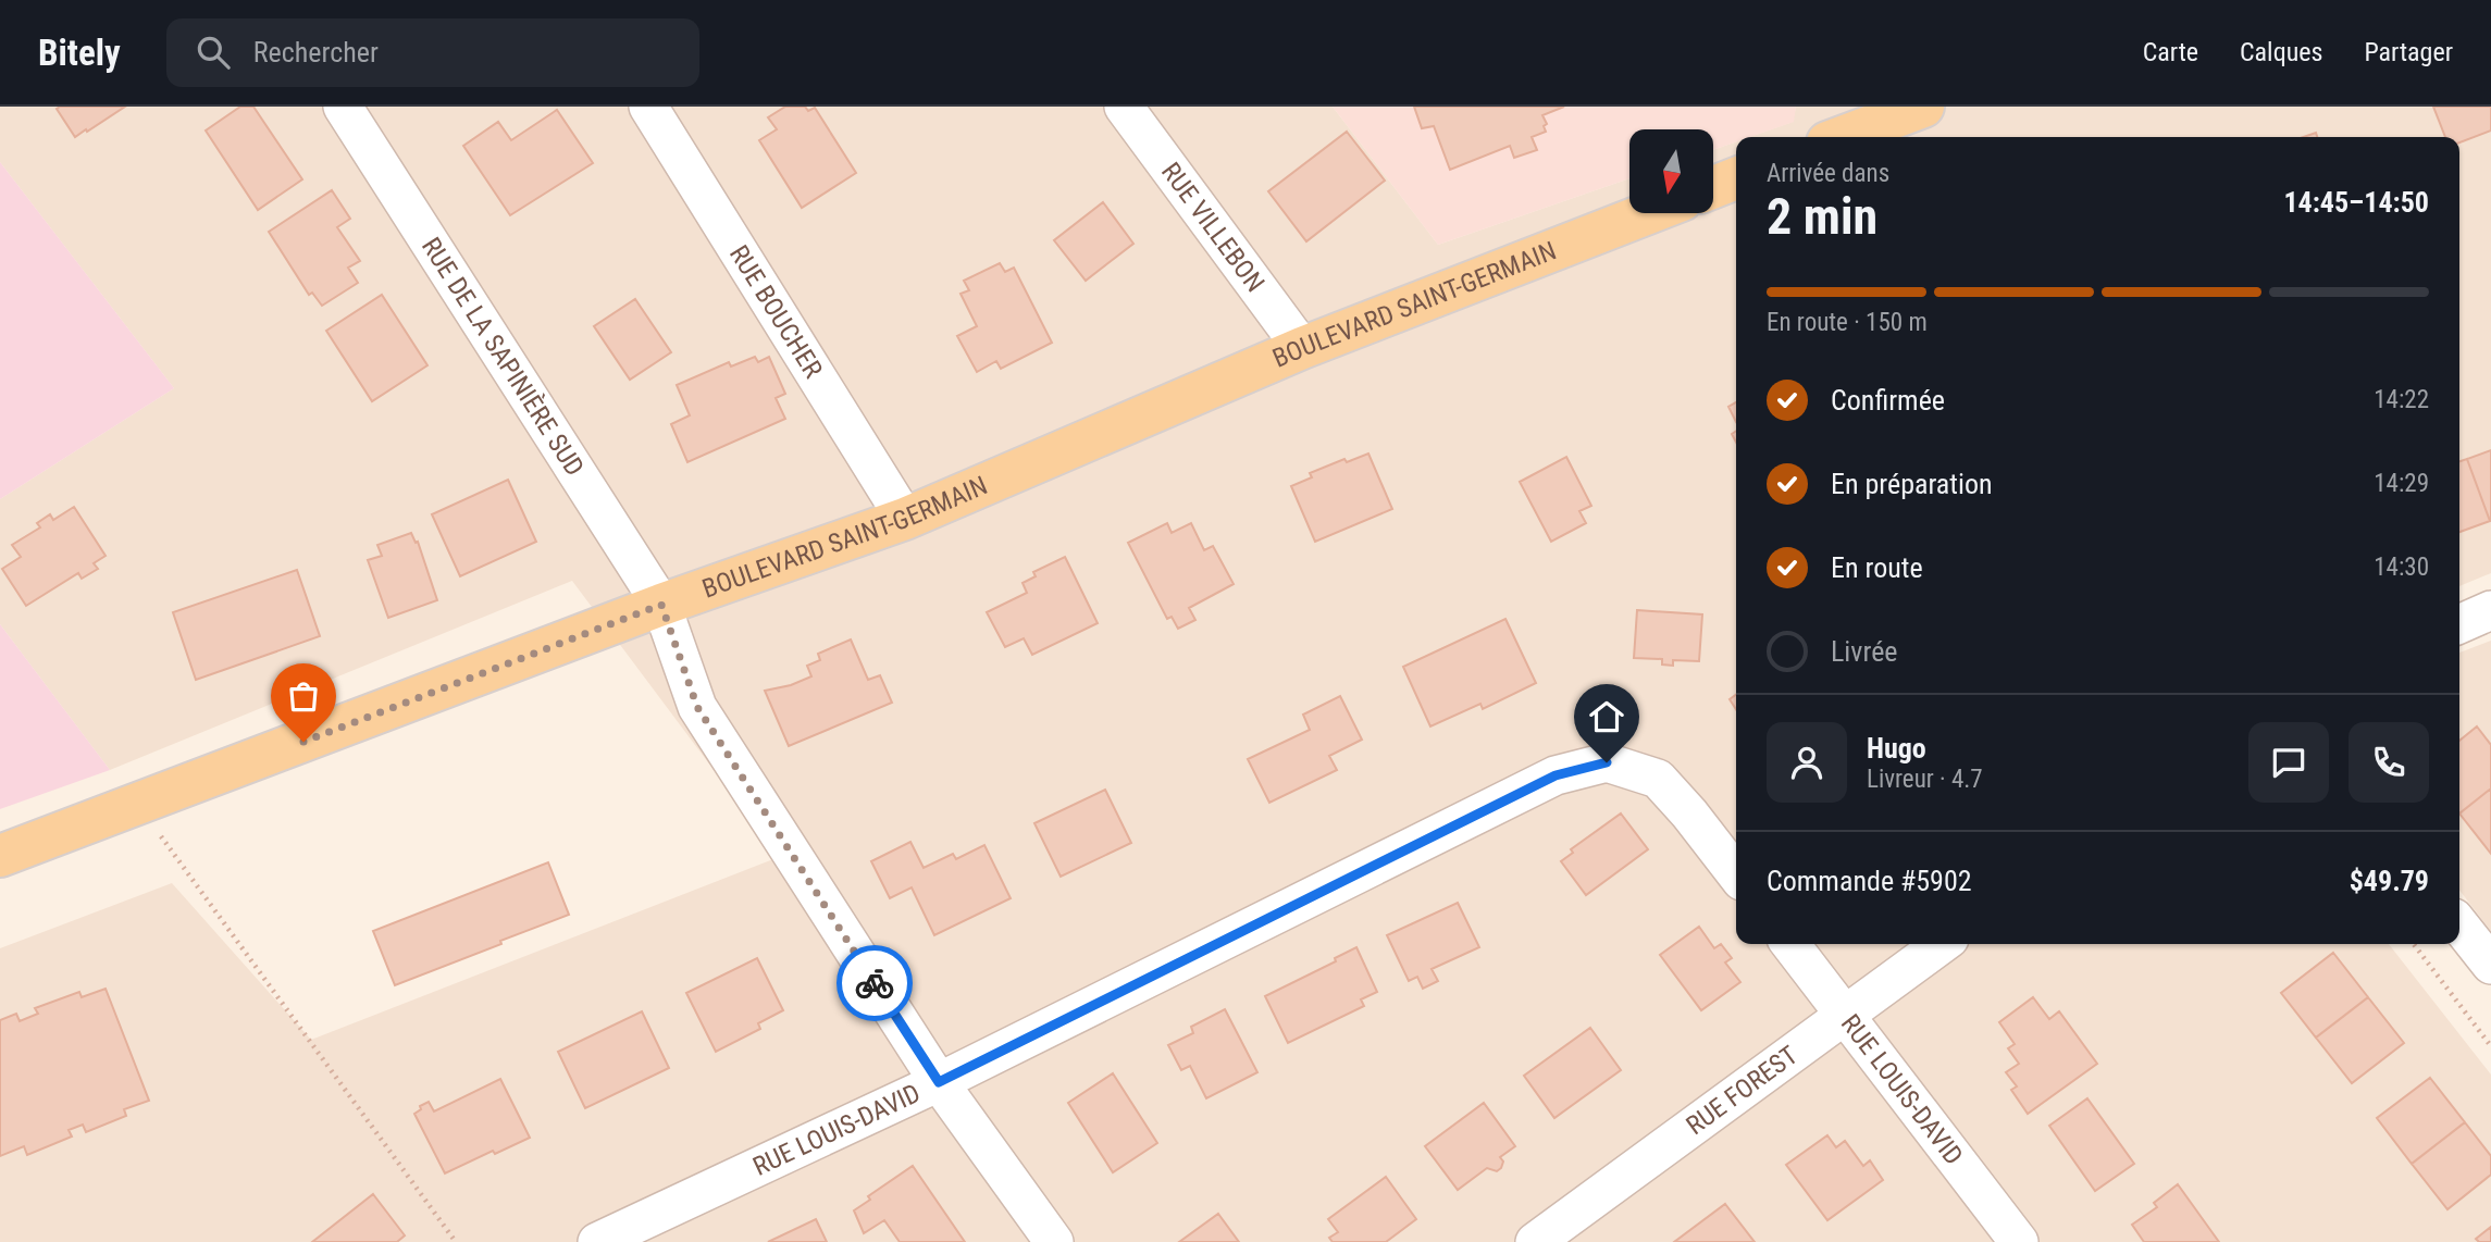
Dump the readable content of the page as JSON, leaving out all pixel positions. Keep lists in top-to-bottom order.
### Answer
{
  "streets": {
    "main road": ["BOULEVARD SAINT-GERMAIN"],
    "street": [
      "RUE VILLEBON",
      "RUE BOUCHER",
      "RUE DE LA SAPINIÈRE SUD",
      "RUE FOREST",
      "RUE LOUIS-DAVID"
    ]
  },
  "crossings": [
    ["RUE VILLEBON", "BOULEVARD SAINT-GERMAIN"],
    ["BOULEVARD SAINT-GERMAIN", "RUE BOUCHER"],
    ["BOULEVARD SAINT-GERMAIN", "RUE DE LA SAPINIÈRE SUD"],
    ["RUE DE LA SAPINIÈRE SUD", "RUE LOUIS-DAVID"],
    ["RUE FOREST", "RUE LOUIS-DAVID"]
  ],
  "north": "bottom",
  "page": {
    "header": "Bitely",
    "search": "Rechercher",
    "nav": ["Carte", "Calques", "Partager"],
    "heading": ["2 min", "Arrivée dans", "14:45–14:50"],
    "panel": [
      "Hugo",
      "Livreur · 4.7",
      "Commande #5902",
      "$49.79"
    ],
    "bar": "En route · 150 m",
    "list": [
      ["Confirmée", "14:22"],
      ["En préparation", "14:29"],
      ["En route", "14:30"],
      "Livrée"
    ]
  }
}
